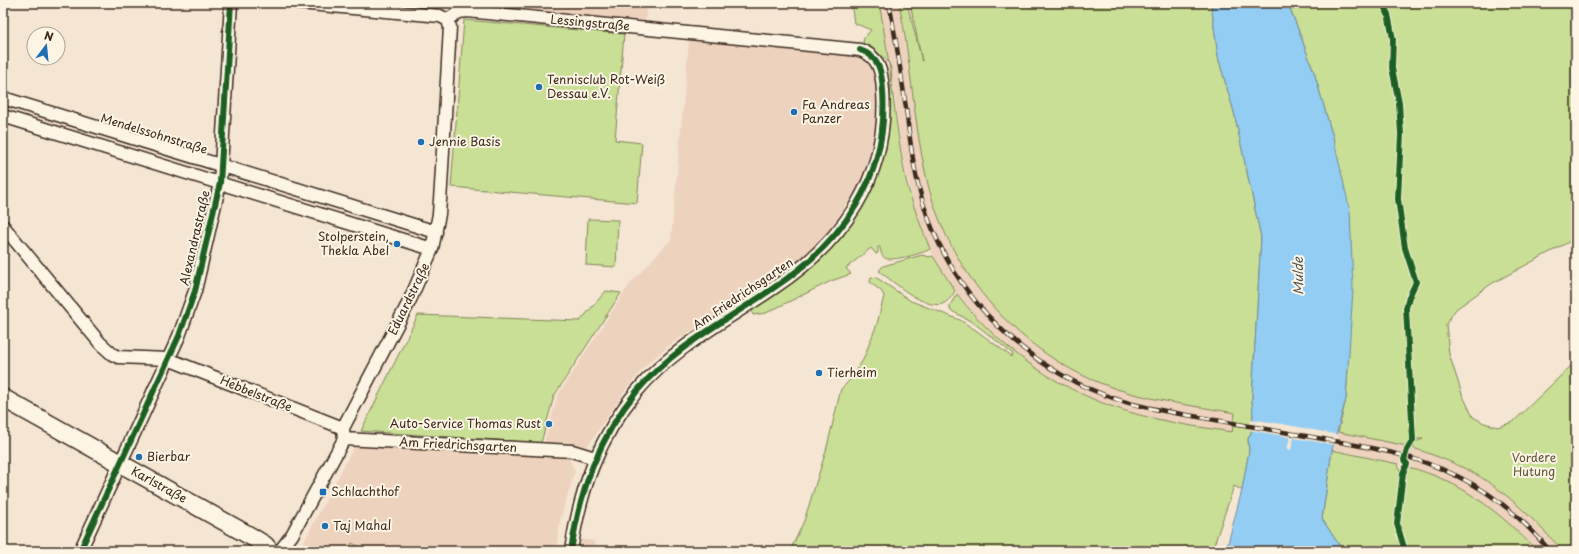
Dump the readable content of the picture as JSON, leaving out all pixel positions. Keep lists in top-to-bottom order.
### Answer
{
  "streets": {
    "main road": ["Karlstraße"],
    "street": [
      "Lessingstraße",
      "Mendelssohnstraße",
      "Alexandrastraße",
      "Am Friedrichsgarten",
      "Eduardstraße",
      "Hebbelstraße"
    ]
  },
  "crossings": [
    ["Lessingstraße", "Am Friedrichsgarten"],
    ["Lessingstraße", "Eduardstraße"],
    ["Mendelssohnstraße", "Alexandrastraße"],
    ["Mendelssohnstraße", "Eduardstraße"],
    ["Alexandrastraße", "Hebbelstraße"],
    ["Alexandrastraße", "Karlstraße"],
    ["Am Friedrichsgarten", "Eduardstraße"],
    ["Am Friedrichsgarten", "Hebbelstraße"],
    ["Eduardstraße", "Hebbelstraße"]
  ],
  "water": ["Mulde"],
  "parks": ["Vordere Hutung"],
  "places": {
    "other": [
      "Tennisclub Rot-Weiß Dessau e.V.",
      "Fa Andreas Panzer",
      "Jennie Basis",
      "Stolperstein, Thekla Abel",
      "Tierheim",
      "Auto-Service Thomas Rust",
      "Bierbar",
      "Taj Mahal"
    ],
    "transit": ["Schlachthof"]
  },
  "north": "top"
}
